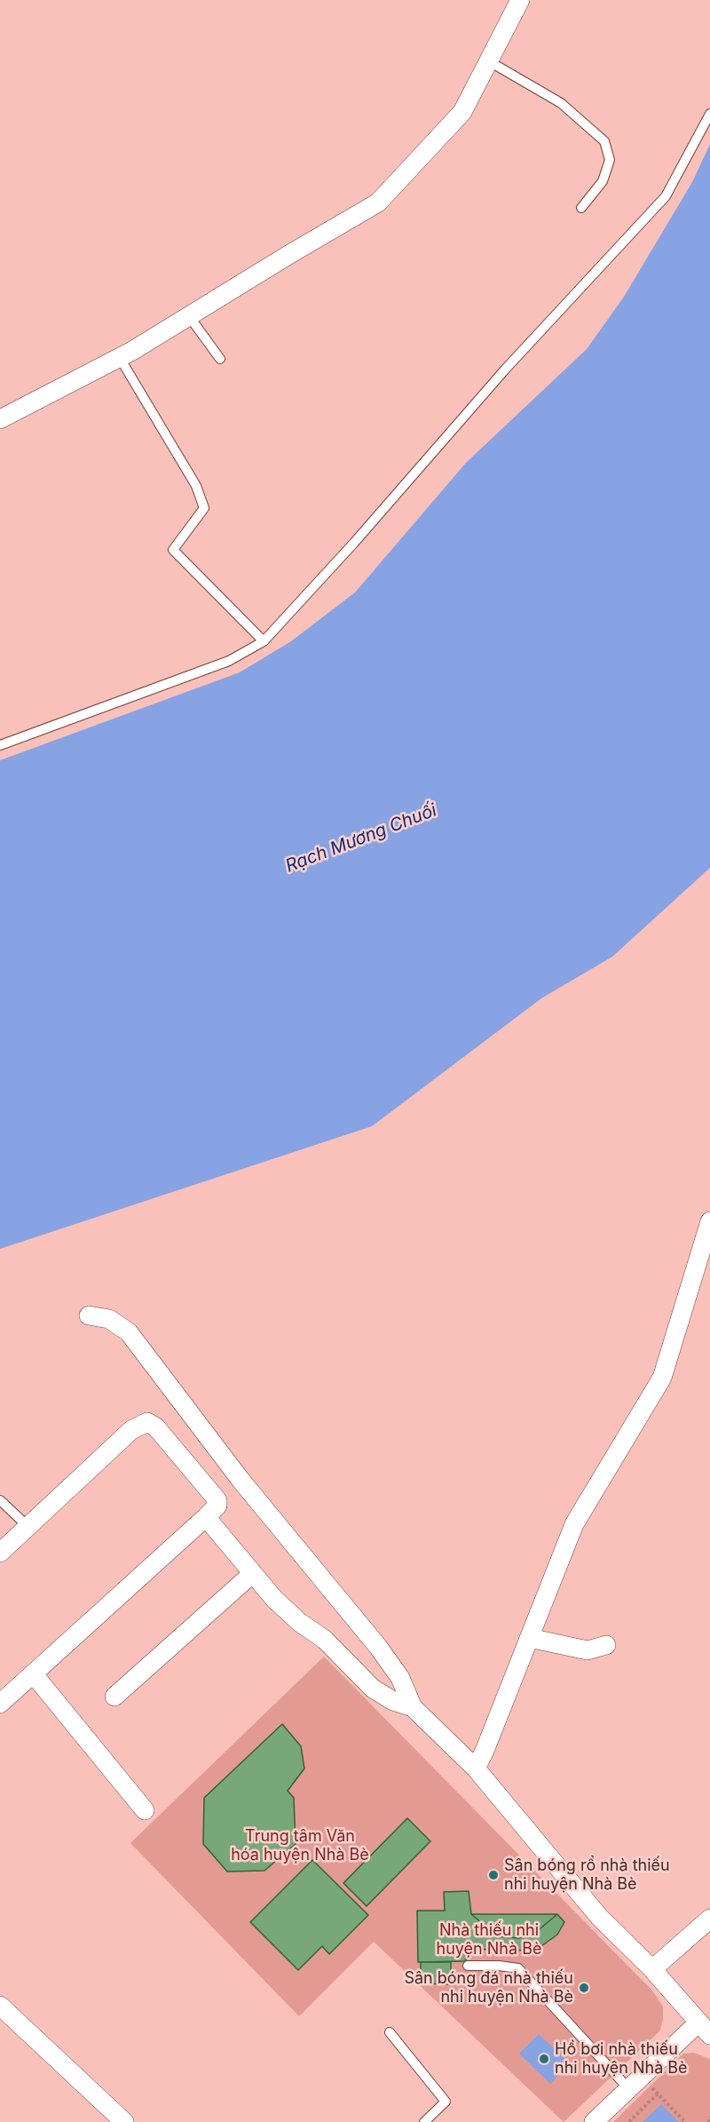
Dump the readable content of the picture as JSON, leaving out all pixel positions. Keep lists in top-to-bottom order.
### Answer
{
  "water": ["Rạch Mương Chuối"],
  "parks": ["Trung tâm Văn hóa huyện Nhà Bè", "Nhà thiếu nhi huyện Nhà Bè"],
  "places": ["Sân bóng rổ nhà thiếu nhi huyện Nhà Bè", "Sân bóng đá nhà thiếu nhi huyện Nhà Bè", "Hồ bơi nhà thiếu nhi huyện Nhà Bè"]
}
